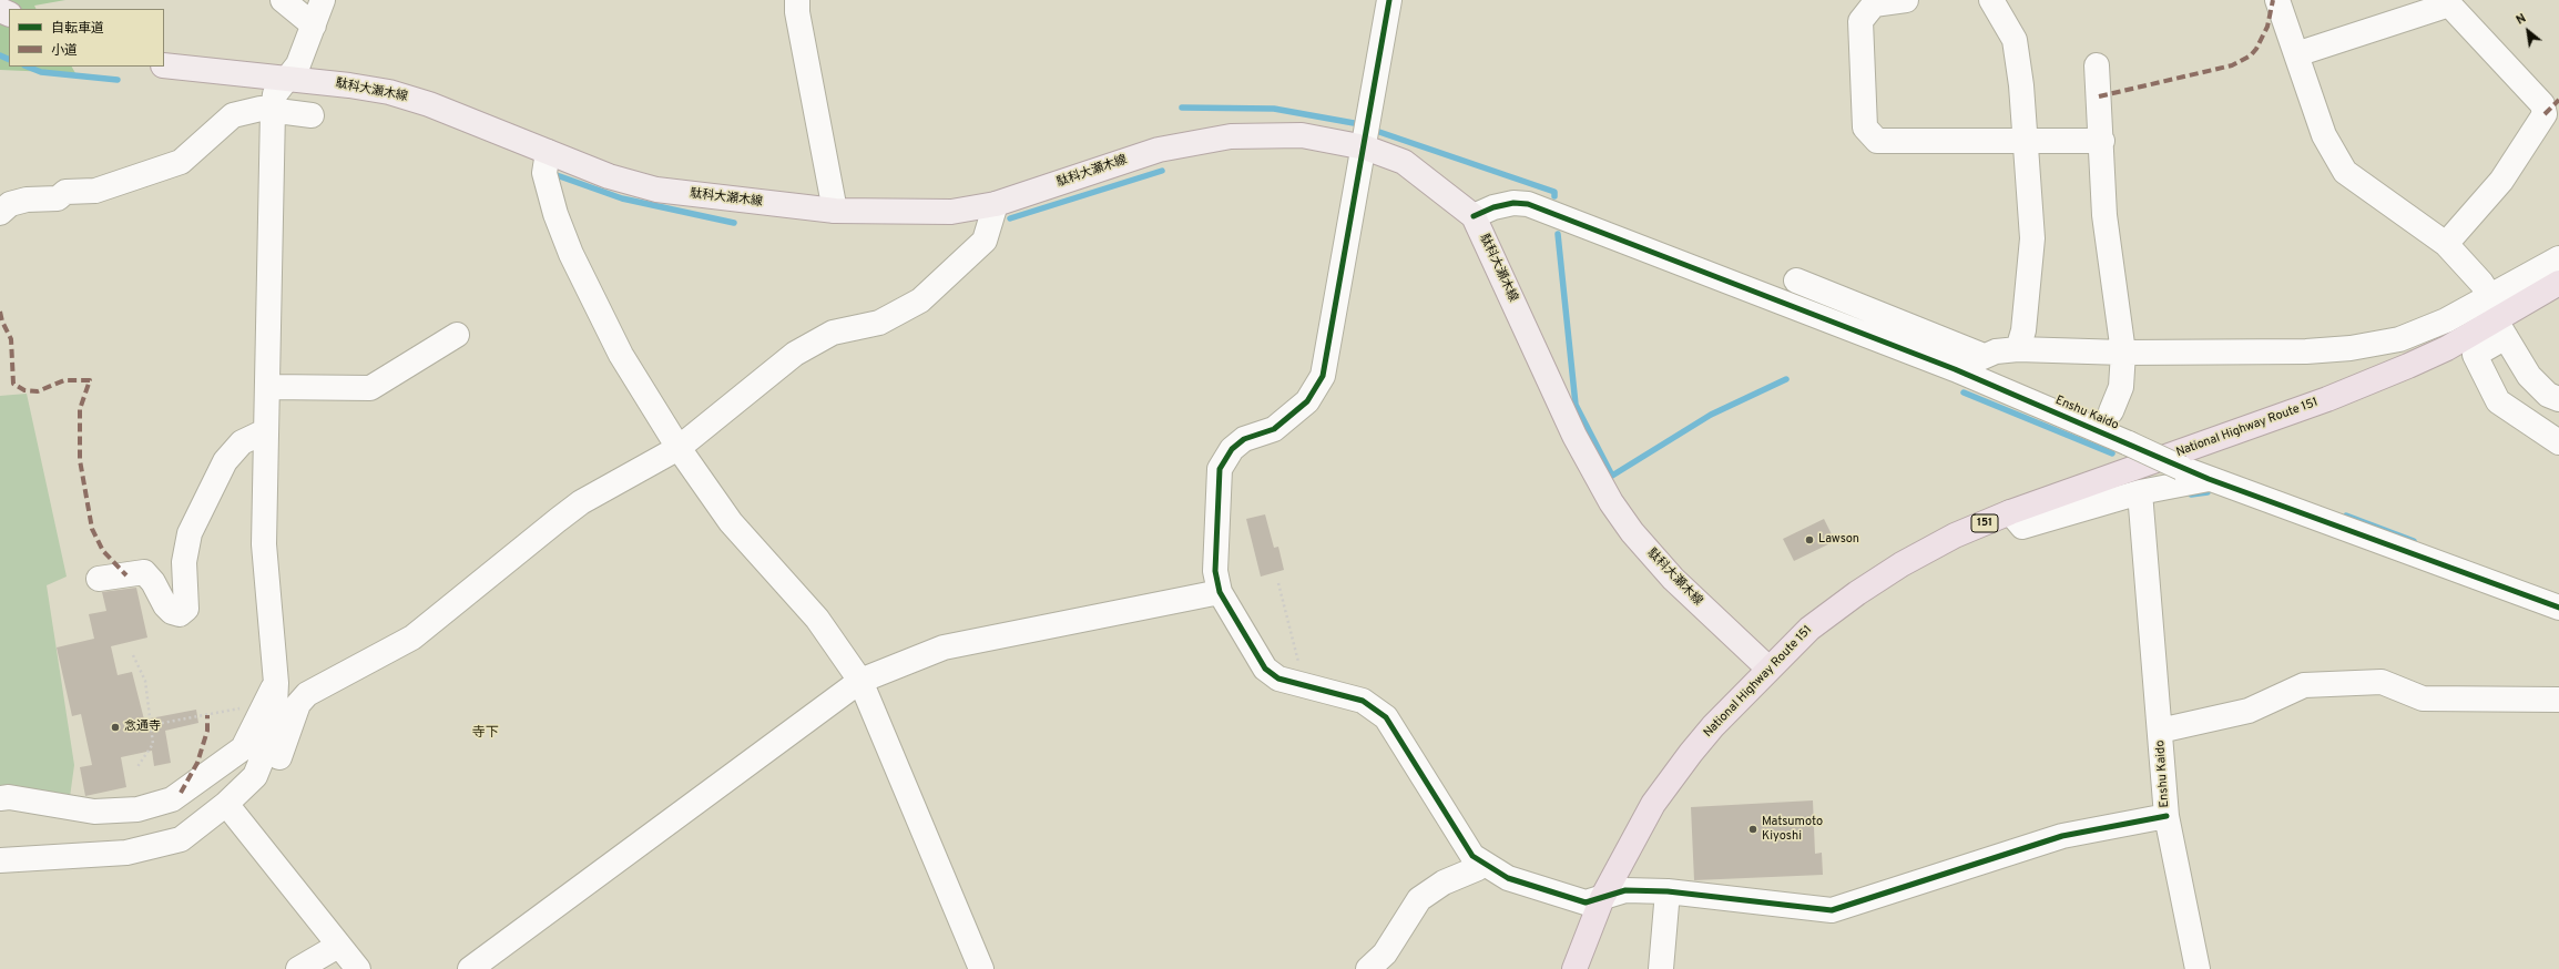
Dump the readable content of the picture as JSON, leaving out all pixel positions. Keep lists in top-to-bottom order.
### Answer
{
  "streets": {
    "highway": ["National Highway Route 151", "151"],
    "main road": ["駄科大瀬木線"],
    "street": ["Enshu Kaido"]
  },
  "crossings": [
    ["駄科大瀬木線", "Enshu Kaido"],
    ["駄科大瀬木線", "National Highway Route 151"]
  ],
  "districts": ["寺下"],
  "places": ["Lawson", "念通寺", "Matsumoto Kiyoshi"],
  "legend": ["自転車道", "小道"],
  "north": "top left"
}
